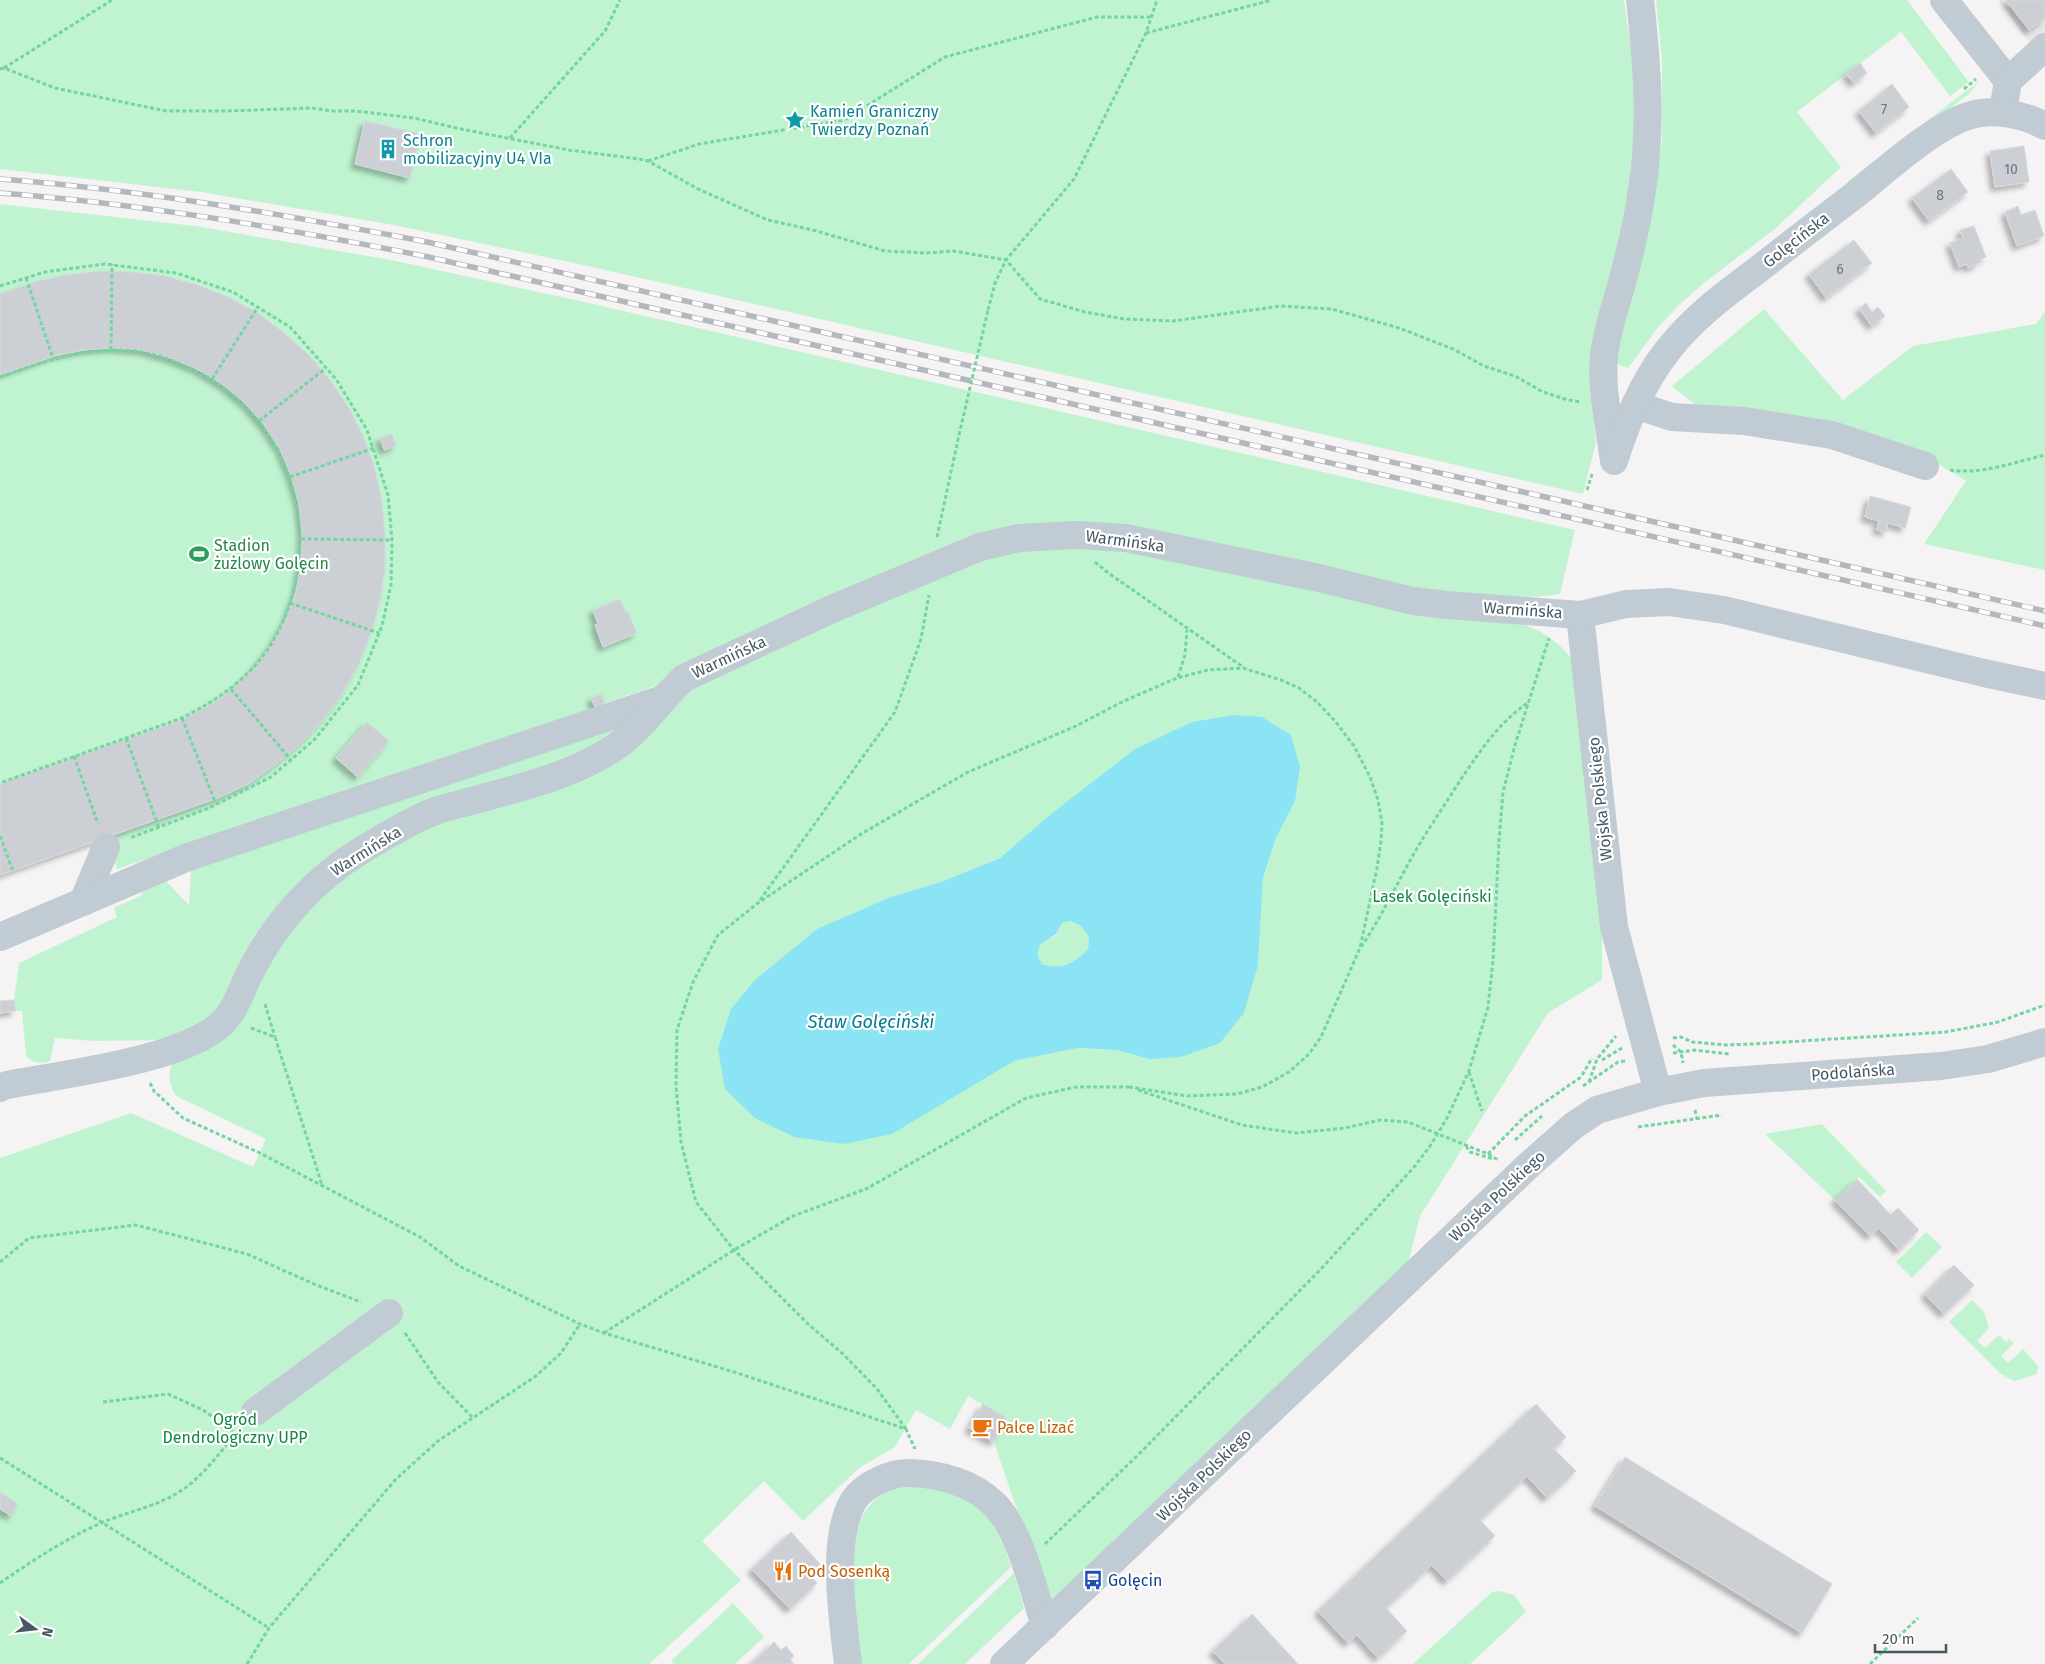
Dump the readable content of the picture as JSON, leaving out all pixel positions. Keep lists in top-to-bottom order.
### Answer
{
  "streets": {
    "street": [
      "Golęcińska",
      "Warmińska",
      "Wojska Polskiego",
      "Podolańska"
    ]
  },
  "crossings": [
    ["Warmińska", "Wojska Polskiego"],
    ["Wojska Polskiego", "Podolańska"]
  ],
  "water": ["Staw Golęciński"],
  "parks": ["Lasek Golęciński", "Ogród Dendrologiczny UPP"],
  "places": {
    "place": ["Kamień Graniczny Twierdzy Poznań"],
    "building": ["Schron mobilizacyjny U4 VIa"],
    "sports": ["Stadion żużlowy Golęcin"],
    "cafe": ["Palce Lizać"],
    "restaurant": ["Pod Sosenką"],
    "bus stop": ["Golęcin"]
  },
  "house_numbers": [
    "7",
    "10",
    "8",
    "6"
  ],
  "scale_bar": "20 m",
  "north": "right"
}
